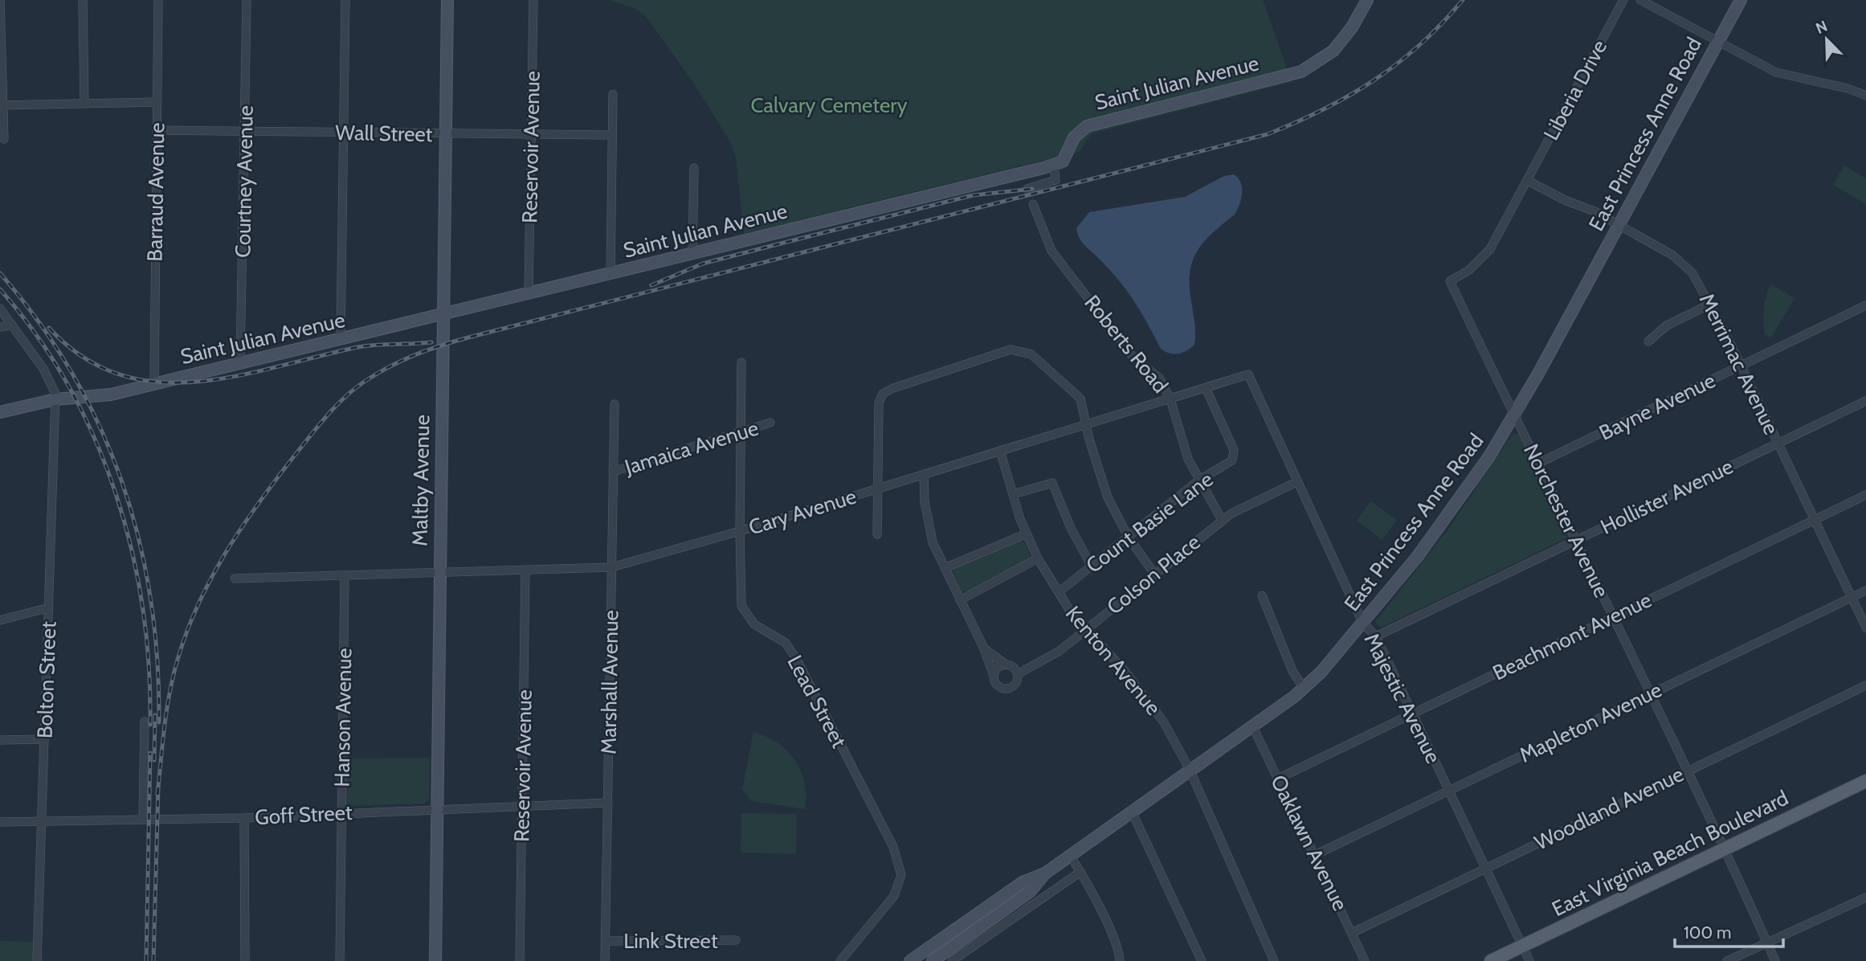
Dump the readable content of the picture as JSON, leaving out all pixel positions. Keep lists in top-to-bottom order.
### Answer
{
  "streets": {
    "main road": ["East Virginia Beach Boulevard"],
    "street": [
      "Saint Julian Avenue",
      "Liberia Drive",
      "Wall Street",
      "East Princess Anne Road",
      "Reservoir Avenue",
      "Courtney Avenue",
      "Barraud Avenue",
      "Roberts Road",
      "Merrimac Avenue",
      "Bayne Avenue",
      "Jamaica Avenue",
      "Maltby Avenue",
      "Hollister Avenue",
      "Cary Avenue",
      "Norchester Avenue",
      "Count Basie Lane",
      "Colson Place",
      "Beachmont Avenue",
      "Kenton Avenue",
      "Bolton Street",
      "Marshall Avenue",
      "Majestic Avenue",
      "Lead Street",
      "Hanson Avenue",
      "Mapleton Avenue",
      "Woodland Avenue",
      "Goff Street",
      "Oaklawn Avenue",
      "Link Street"
    ]
  },
  "crossings": [
    ["Saint Julian Avenue", "Reservoir Avenue"],
    ["Saint Julian Avenue", "Courtney Avenue"],
    ["Saint Julian Avenue", "Barraud Avenue"],
    ["Saint Julian Avenue", "Maltby Avenue"],
    ["Saint Julian Avenue", "Bolton Street"],
    ["Liberia Drive", "Merrimac Avenue"],
    ["Liberia Drive", "Norchester Avenue"],
    ["Wall Street", "Reservoir Avenue"],
    ["Wall Street", "Courtney Avenue"],
    ["Wall Street", "Barraud Avenue"],
    ["Wall Street", "Maltby Avenue"],
    ["East Princess Anne Road", "Merrimac Avenue"],
    ["East Princess Anne Road", "Norchester Avenue"],
    ["East Princess Anne Road", "Kenton Avenue"],
    ["East Princess Anne Road", "Majestic Avenue"],
    ["East Princess Anne Road", "Oaklawn Avenue"],
    ["Reservoir Avenue", "Cary Avenue"],
    ["Reservoir Avenue", "Goff Street"],
    ["Roberts Road", "Cary Avenue"],
    ["Roberts Road", "Count Basie Lane"],
    ["Roberts Road", "Colson Place"],
    ["Merrimac Avenue", "Bayne Avenue"],
    ["Merrimac Avenue", "Hollister Avenue"],
    ["Merrimac Avenue", "Norchester Avenue"],
    ["Merrimac Avenue", "Beachmont Avenue"],
    ["Merrimac Avenue", "Mapleton Avenue"],
    ["Bayne Avenue", "Norchester Avenue"],
    ["Jamaica Avenue", "Marshall Avenue"],
    ["Jamaica Avenue", "Lead Street"],
    ["Maltby Avenue", "Cary Avenue"],
    ["Maltby Avenue", "Goff Street"],
    ["Hollister Avenue", "Norchester Avenue"],
    ["Hollister Avenue", "Majestic Avenue"],
    ["Cary Avenue", "Count Basie Lane"],
    ["Cary Avenue", "Kenton Avenue"],
    ["Cary Avenue", "Marshall Avenue"],
    ["Cary Avenue", "Majestic Avenue"],
    ["Cary Avenue", "Lead Street"],
    ["Cary Avenue", "Hanson Avenue"],
    ["Norchester Avenue", "Beachmont Avenue"],
    ["Norchester Avenue", "Mapleton Avenue"],
    ["Norchester Avenue", "Woodland Avenue"],
    ["Norchester Avenue", "East Virginia Beach Boulevard"],
    ["Count Basie Lane", "Kenton Avenue"],
    ["Colson Place", "Kenton Avenue"],
    ["Colson Place", "Majestic Avenue"],
    ["Beachmont Avenue", "Majestic Avenue"],
    ["Beachmont Avenue", "Oaklawn Avenue"],
    ["Bolton Street", "Goff Street"],
    ["Marshall Avenue", "Goff Street"],
    ["Marshall Avenue", "Link Street"],
    ["Majestic Avenue", "Mapleton Avenue"],
    ["Majestic Avenue", "Woodland Avenue"],
    ["Majestic Avenue", "East Virginia Beach Boulevard"],
    ["Hanson Avenue", "Goff Street"],
    ["Mapleton Avenue", "Oaklawn Avenue"],
    ["Woodland Avenue", "Oaklawn Avenue"]
  ],
  "parks": ["Calvary Cemetery"],
  "scale_bar": "100 m",
  "north": "top left"
}
